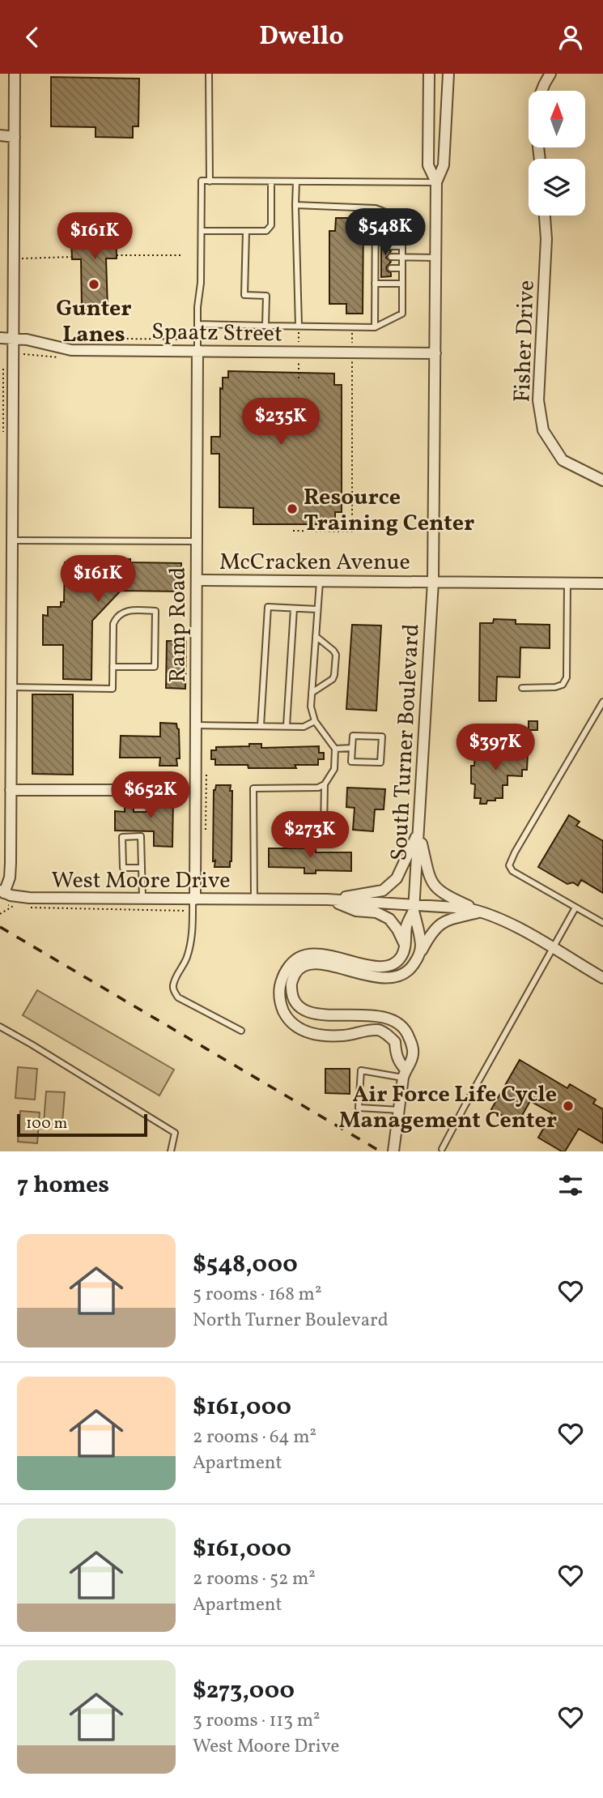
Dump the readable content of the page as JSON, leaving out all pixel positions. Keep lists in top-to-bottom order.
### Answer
{
  "streets": {
    "street": [
      "Spaatz Street",
      "Fisher Drive",
      "McCracken Avenue",
      "Ramp Road",
      "South Turner Boulevard",
      "West Moore Drive"
    ]
  },
  "crossings": [
    ["Spaatz Street", "Ramp Road"],
    ["Spaatz Street", "South Turner Boulevard"],
    ["McCracken Avenue", "Ramp Road"],
    ["McCracken Avenue", "South Turner Boulevard"],
    ["Ramp Road", "West Moore Drive"],
    ["South Turner Boulevard", "West Moore Drive"]
  ],
  "places": ["Gunter Lanes", "Resource Training Center", "Air Force Life Cycle Management Center"],
  "scale_bar": "100 m",
  "north": "top",
  "page": {
    "header": "Dwello",
    "price": [
      "$548K",
      "$161K",
      "$235K",
      "$161K",
      "$397K",
      "$652K",
      "$273K"
    ],
    "scale": "100 m",
    "heading": "7 homes",
    "list": [
      {
        "name": "$548,000",
        "note": "5 rooms · 168 m² · North Turner Boulevard"
      },
      {
        "name": "$161,000",
        "note": "2 rooms · 64 m² · Apartment"
      },
      {
        "name": "$161,000",
        "note": "2 rooms · 52 m² · Apartment"
      },
      {
        "name": "$273,000",
        "note": "3 rooms · 113 m² · West Moore Drive"
      }
    ]
  }
}
